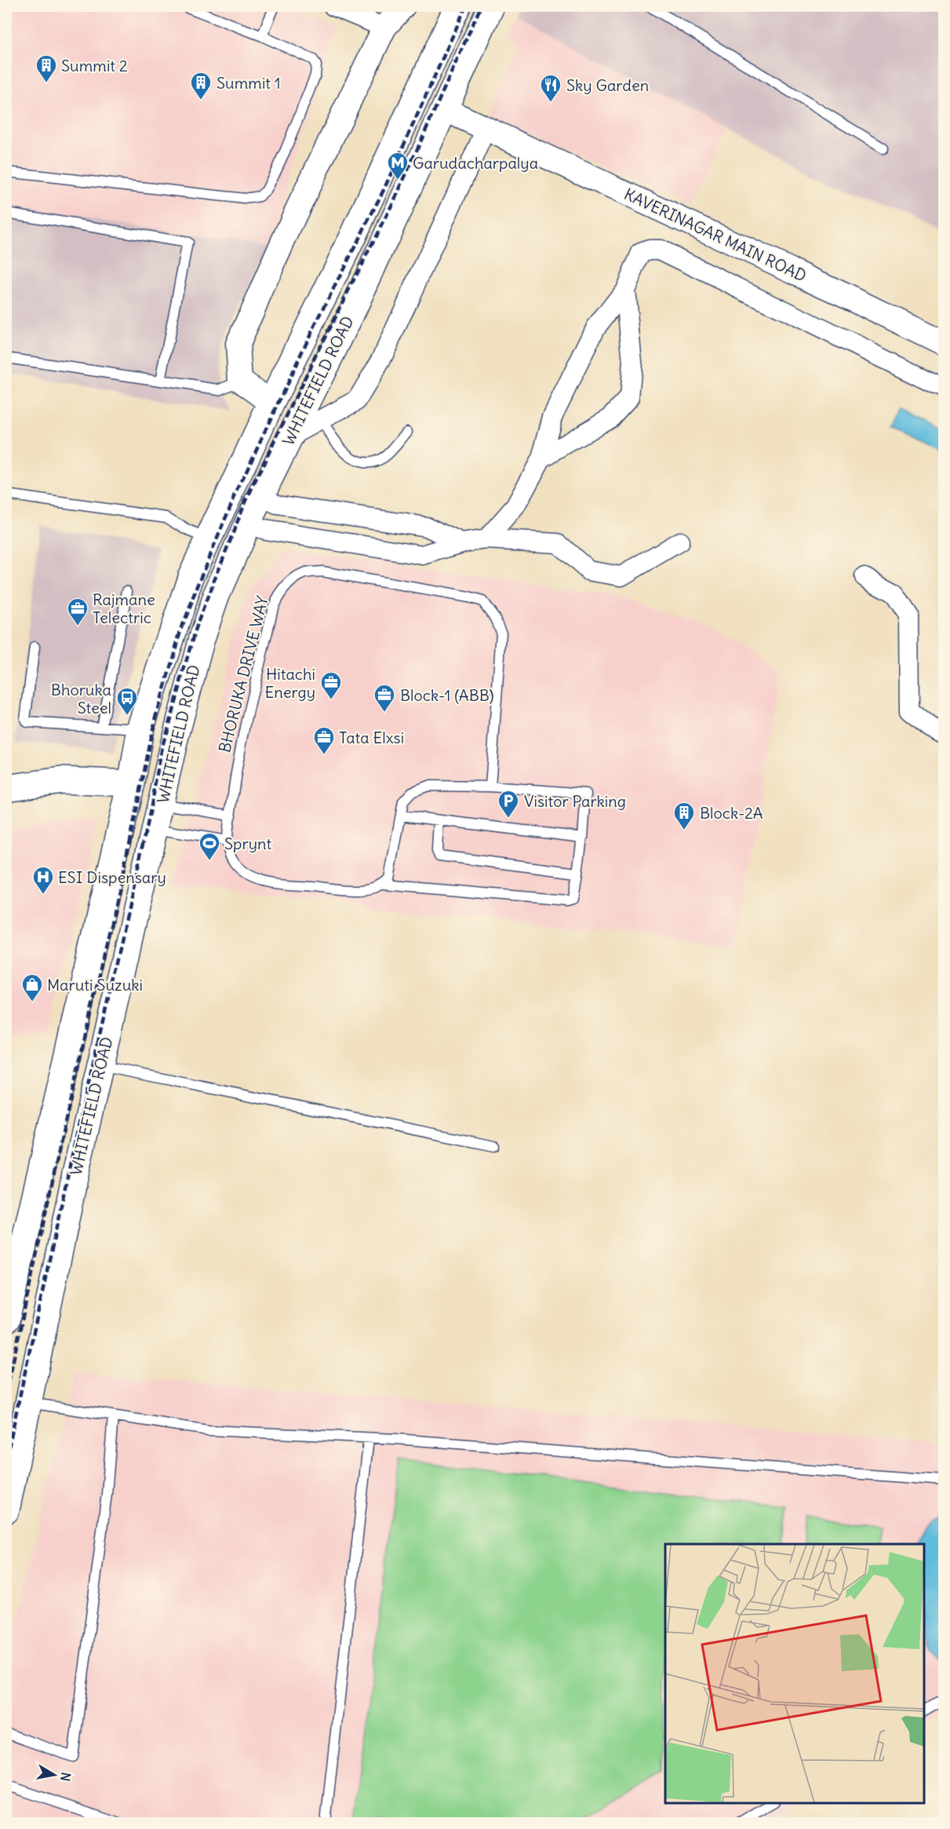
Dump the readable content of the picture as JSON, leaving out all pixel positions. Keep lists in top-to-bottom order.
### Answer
{
  "streets": {
    "main road": ["WHITEFIELD ROAD"],
    "street": ["KAVERINAGAR MAIN ROAD"],
    "lane": ["BHORUKA DRIVE WAY"]
  },
  "crossings": [
    ["KAVERINAGAR MAIN ROAD", "WHITEFIELD ROAD"]
  ],
  "places": {
    "building": ["Summit 2", "Summit 1", "Block-2A"],
    "restaurant": ["Sky Garden"],
    "metro station": ["Garudacharpalya"],
    "office": [
      "Rajmane Telectric",
      "Hitachi Energy",
      "Block-1 (ABB)",
      "Tata Elxsi"
    ],
    "bus stop": ["Bhoruka Steel"],
    "parking": ["Visitor Parking"],
    "sports": ["Sprynt"],
    "hospital": ["ESI Dispensary"],
    "shop": ["Maruti Suzuki"]
  },
  "north": "right"
}
